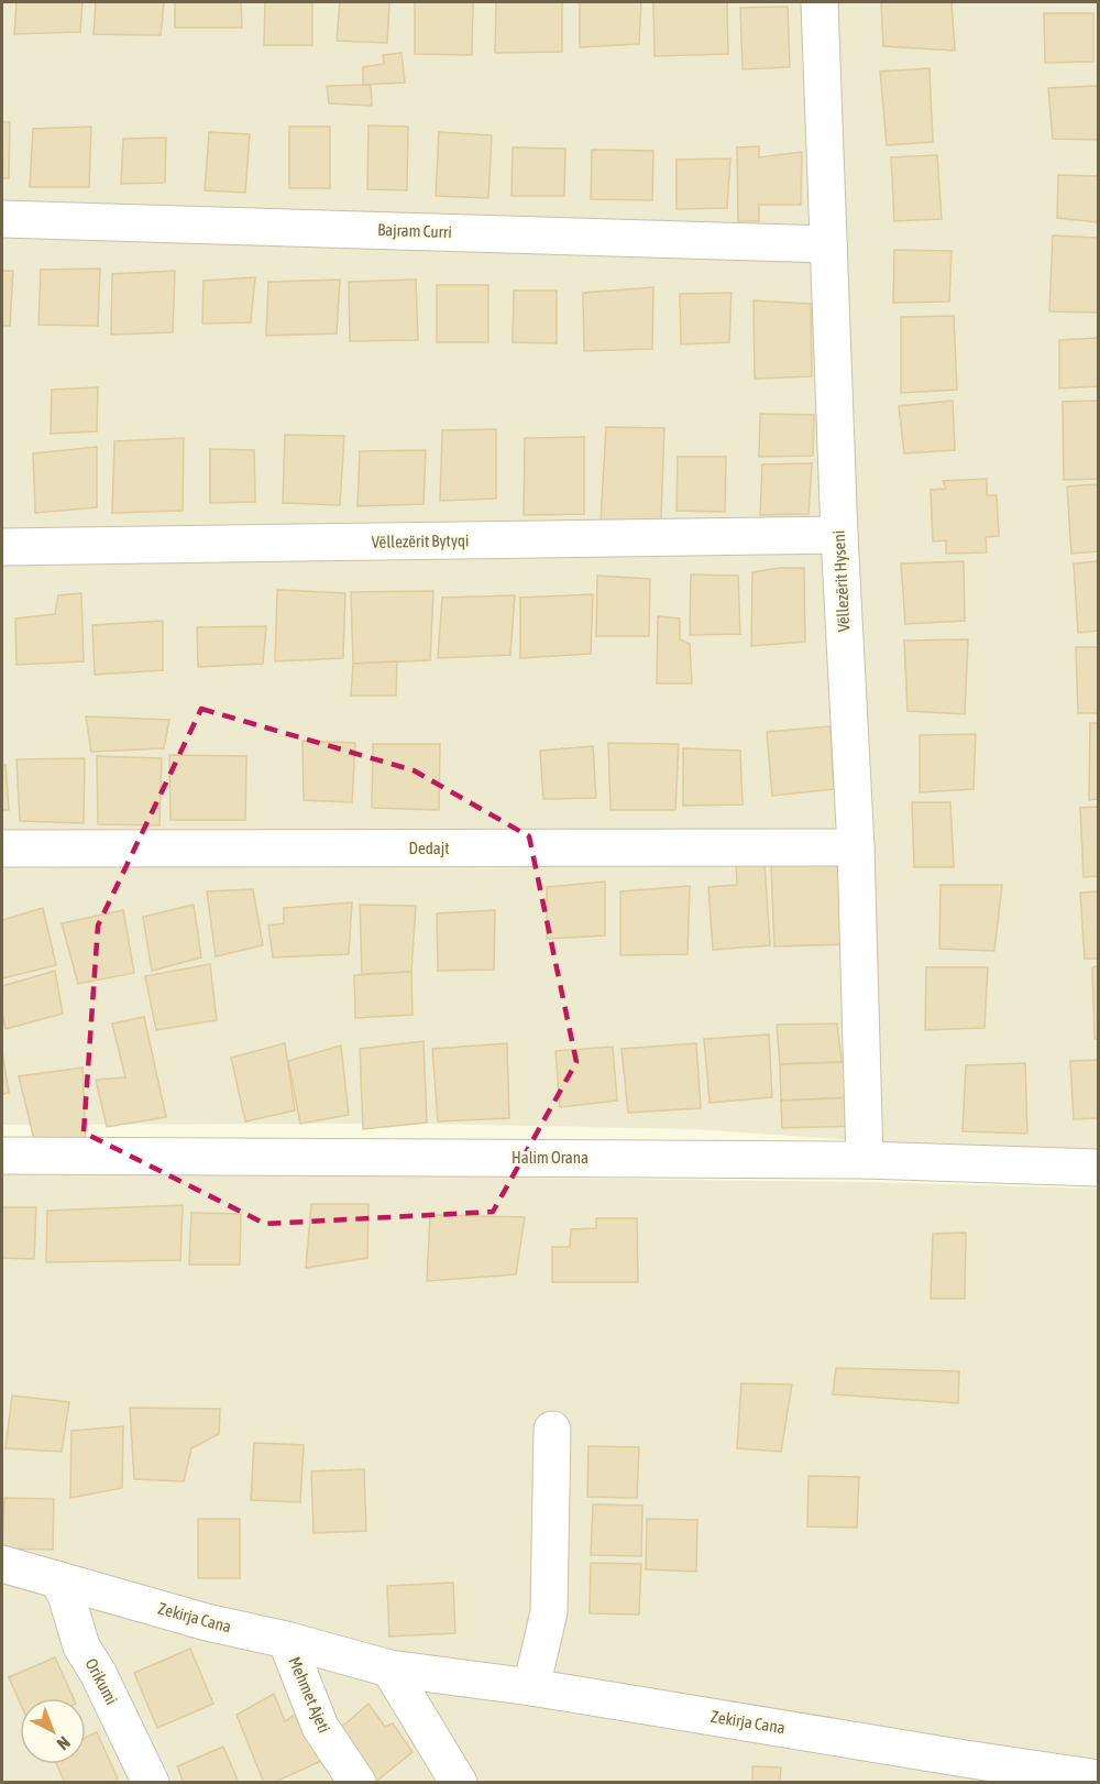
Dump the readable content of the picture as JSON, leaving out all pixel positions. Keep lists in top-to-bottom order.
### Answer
{
  "streets": {
    "street": [
      "Bajram Curri",
      "Vëllezërit Bytyqi",
      "Vëllezërit Hyseni",
      "Dedajt",
      "Halim Orana",
      "Zekirja Cana",
      "Orikumi",
      "Mehmet Ajeti"
    ]
  },
  "crossings": [
    ["Bajram Curri", "Vëllezërit Hyseni"],
    ["Vëllezërit Bytyqi", "Vëllezërit Hyseni"],
    ["Vëllezërit Hyseni", "Dedajt"],
    ["Vëllezërit Hyseni", "Halim Orana"],
    ["Zekirja Cana", "Orikumi"],
    ["Zekirja Cana", "Mehmet Ajeti"]
  ],
  "north": "bottom right"
}
